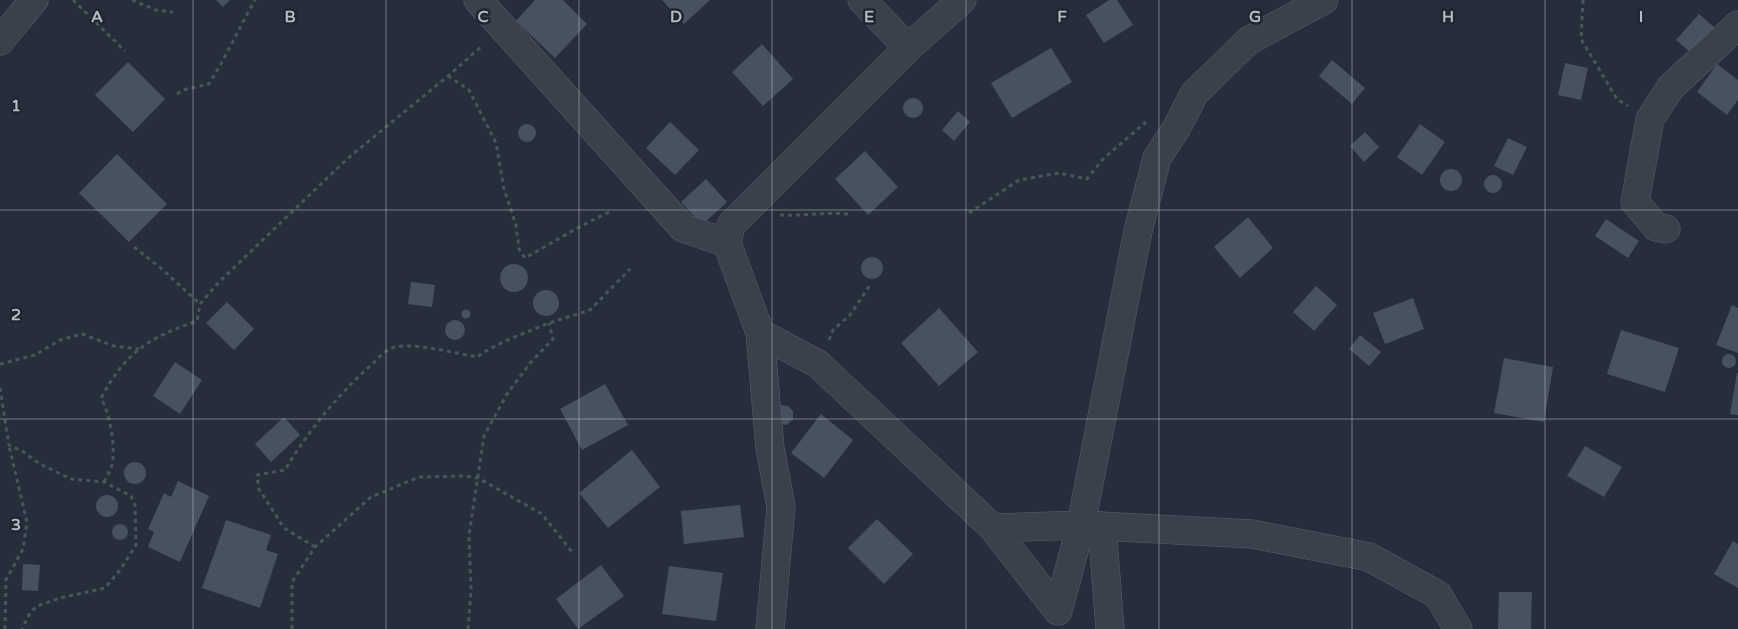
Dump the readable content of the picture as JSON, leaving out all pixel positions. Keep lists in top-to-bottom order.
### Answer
{
  "grid": {
    "columns": [
      "A",
      "B",
      "C",
      "D",
      "E",
      "F",
      "G",
      "H",
      "I"
    ],
    "rows": ["1", "2", "3"]
  }
}
